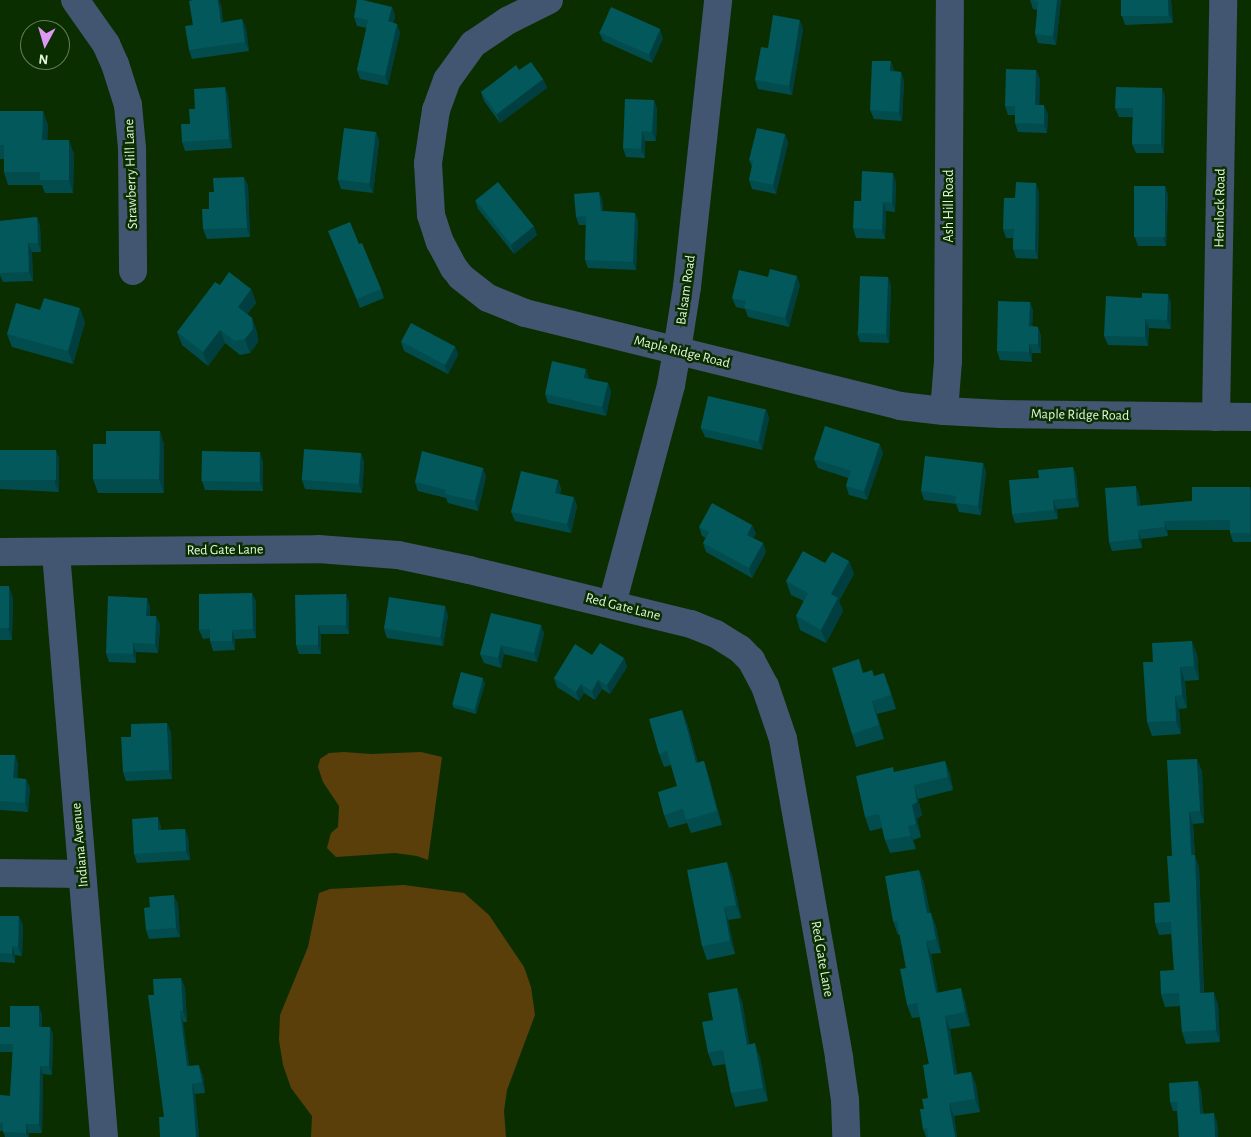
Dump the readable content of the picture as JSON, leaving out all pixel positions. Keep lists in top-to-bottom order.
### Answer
{
  "streets": {
    "street": [
      "Strawberry Hill Lane",
      "Ash Hill Road",
      "Hemlock Road",
      "Balsam Road",
      "Maple Ridge Road",
      "Red Gate Lane",
      "Indiana Avenue"
    ]
  },
  "crossings": [
    ["Ash Hill Road", "Maple Ridge Road"],
    ["Hemlock Road", "Maple Ridge Road"],
    ["Balsam Road", "Maple Ridge Road"],
    ["Balsam Road", "Red Gate Lane"],
    ["Red Gate Lane", "Indiana Avenue"]
  ],
  "north": "bottom"
}
